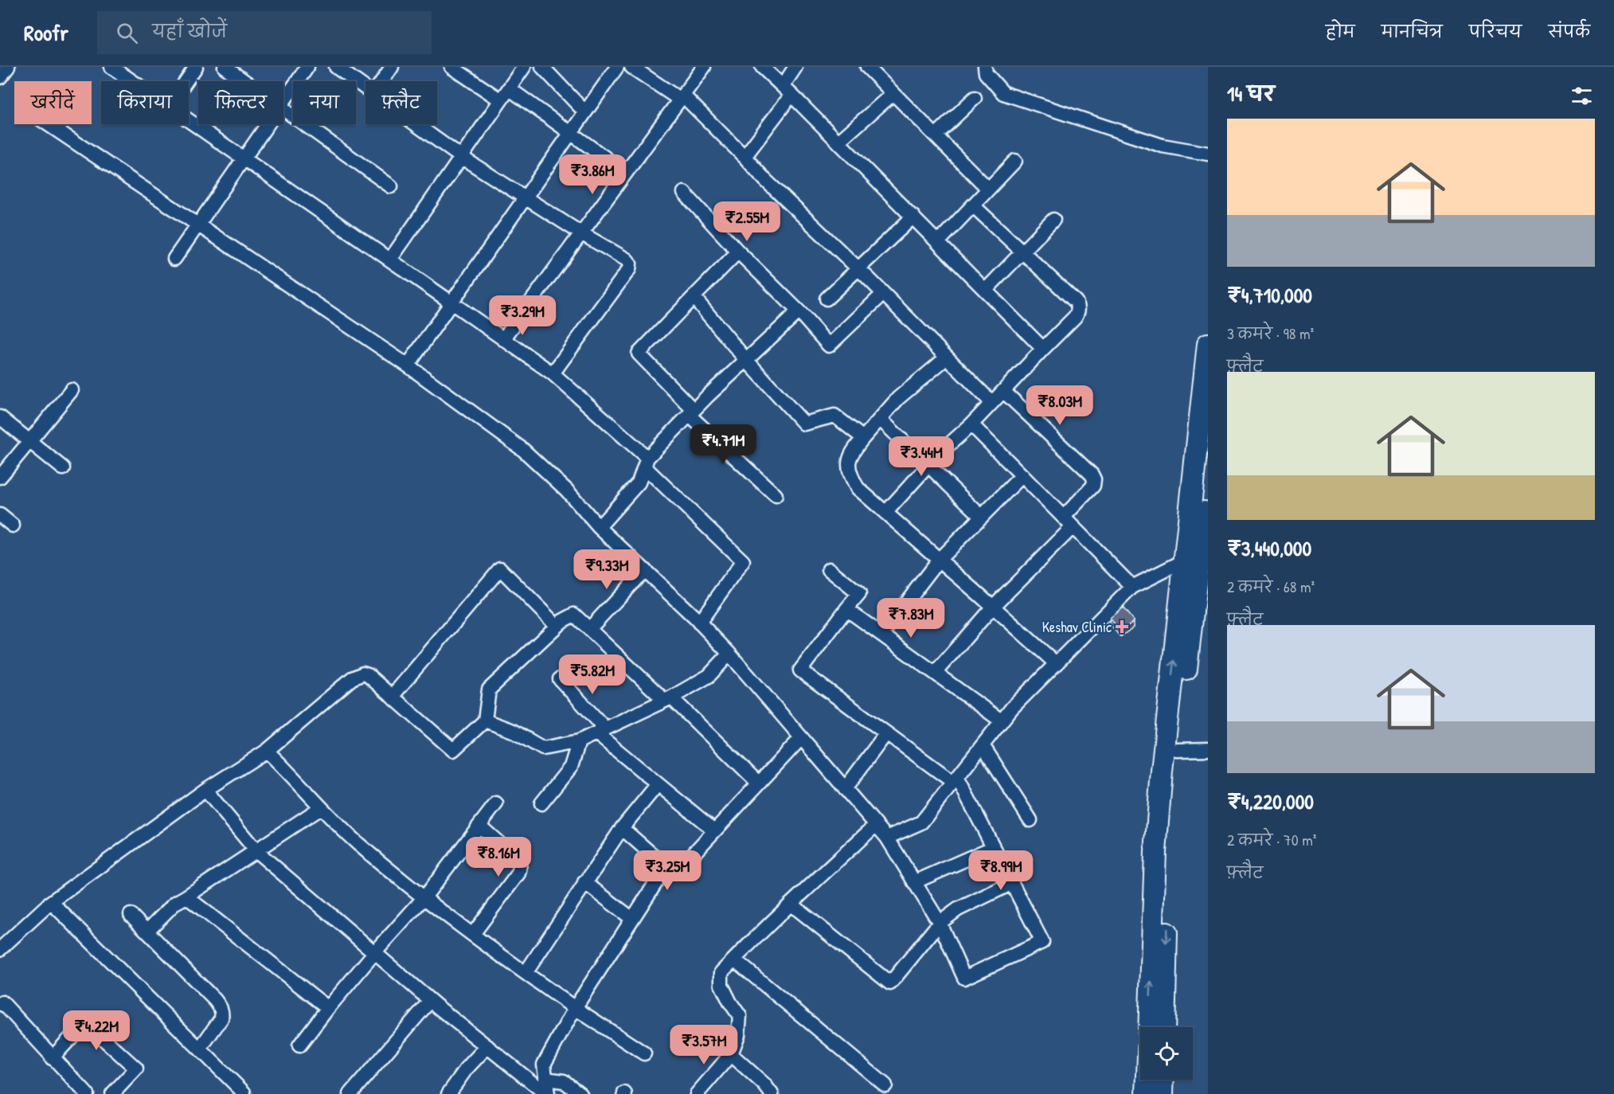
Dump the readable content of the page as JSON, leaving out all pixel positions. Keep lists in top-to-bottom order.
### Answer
{
  "places": {
    "health": ["Keshav Clinic"]
  },
  "page": {
    "header": "Roofr",
    "search": "यहाँ खोजें",
    "nav": [
      "होम",
      "मानचित्र",
      "परिचय",
      "संपर्क"
    ],
    "heading": "14 घर",
    "chip": [
      "खरीदें",
      "किराया",
      "फ़िल्टर",
      "नया",
      "फ़्लैट"
    ],
    "list": [
      {
        "name": "₹4,710,000",
        "note": "3 कमरे · 98 m² · फ़्लैट"
      },
      {
        "name": "₹3,440,000",
        "note": "2 कमरे · 68 m² · फ़्लैट"
      },
      {
        "name": "₹4,220,000",
        "note": "2 कमरे · 70 m² · फ़्लैट"
      }
    ],
    "price": [
      "₹3.86M",
      "₹2.55M",
      "₹3.29M",
      "₹8.03M",
      "₹4.71M",
      "₹3.44M",
      "₹9.33M",
      "₹7.83M",
      "₹5.82M",
      "₹8.16M",
      "₹3.25M",
      "₹8.99M",
      "₹4.22M",
      "₹3.57M"
    ]
  }
}
